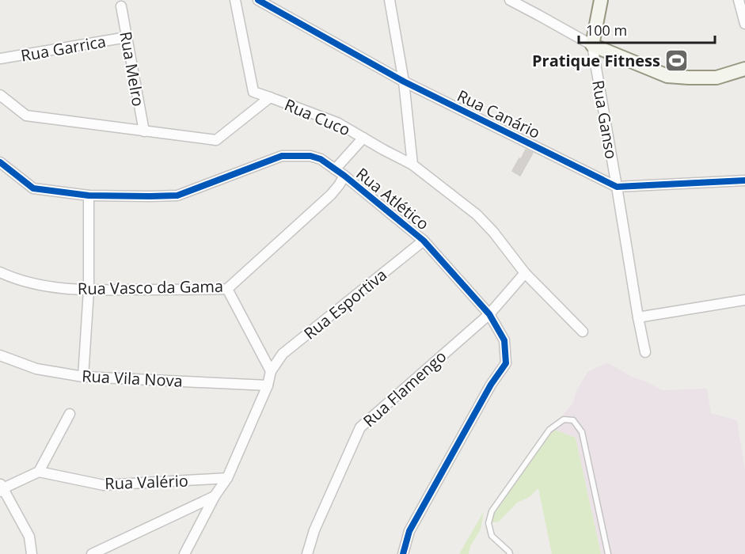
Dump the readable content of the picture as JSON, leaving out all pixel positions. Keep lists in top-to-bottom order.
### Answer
{
  "streets": {
    "street": [
      "Rua Garrica",
      "Rua Melro",
      "Rua Canário",
      "Rua Cuco",
      "Rua Ganso",
      "Rua Atlético",
      "Rua Vasco da Gama",
      "Rua Esportiva",
      "Rua Vila Nova",
      "Rua Flamengo",
      "Rua Valério"
    ]
  },
  "crossings": [
    ["Rua Garrica", "Rua Melro"],
    ["Rua Melro", "Rua Cuco"],
    ["Rua Canário", "Rua Ganso"],
    ["Rua Cuco", "Rua Flamengo"],
    ["Rua Atlético", "Rua Vasco da Gama"],
    ["Rua Atlético", "Rua Esportiva"],
    ["Rua Atlético", "Rua Flamengo"]
  ],
  "places": {
    "sports": ["Pratique Fitness"]
  },
  "scale_bar": "100 m"
}
